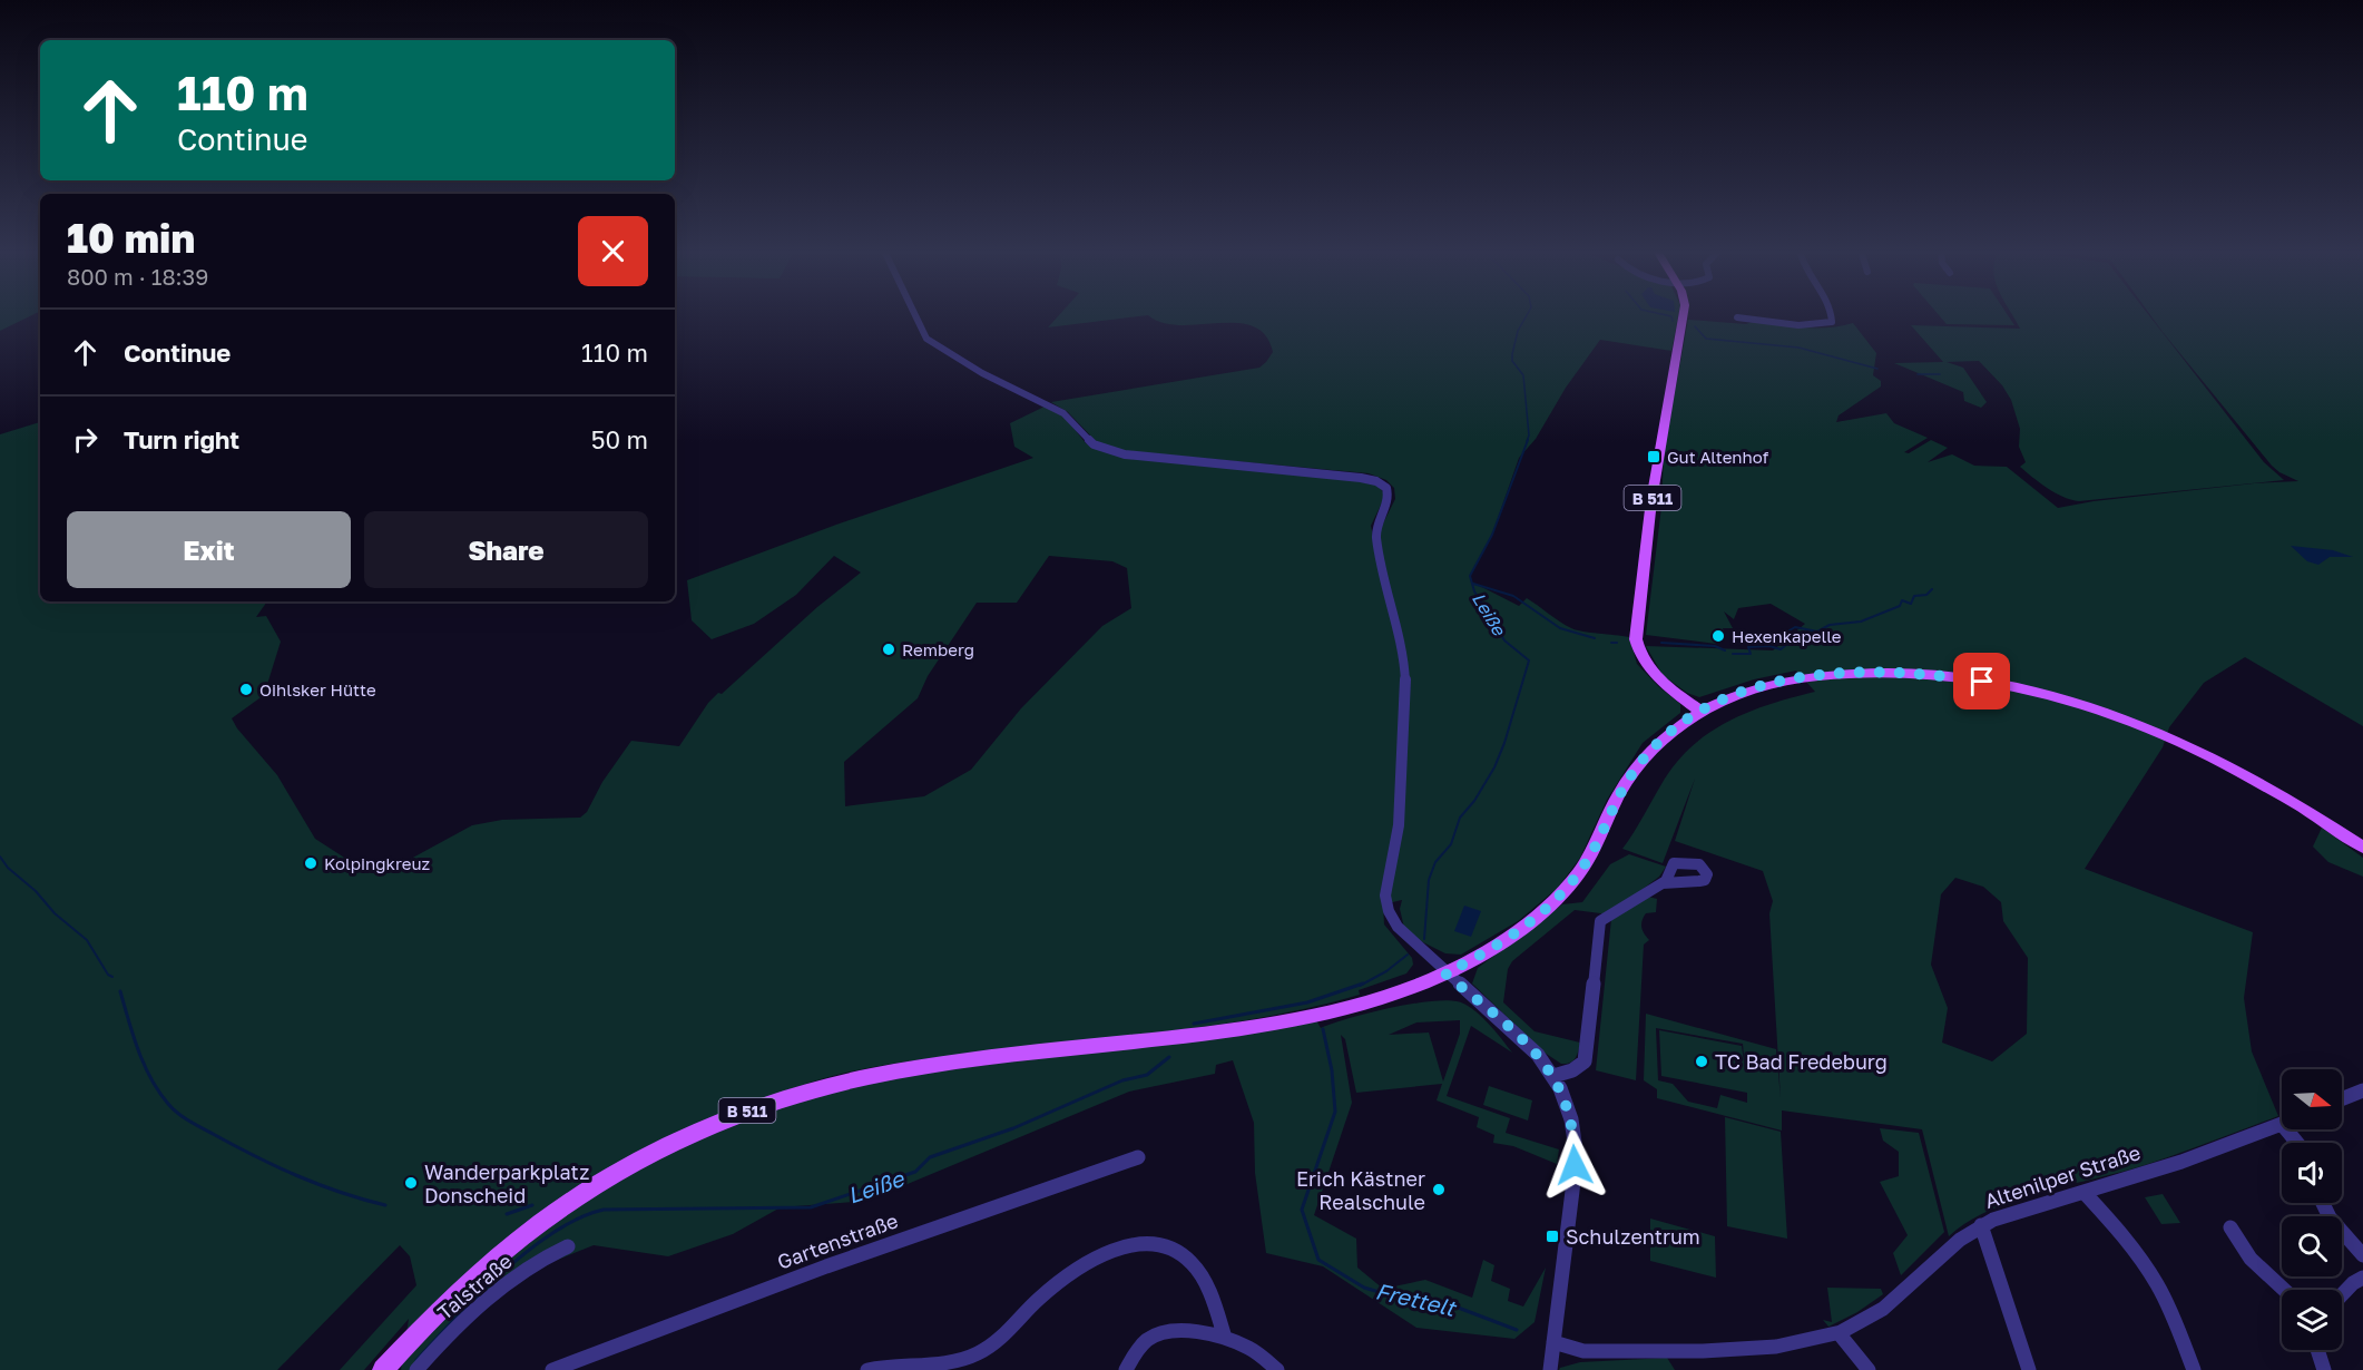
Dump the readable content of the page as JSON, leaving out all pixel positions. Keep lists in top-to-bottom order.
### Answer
{
  "streets": {
    "main road": ["B 511"],
    "street": ["Altenilper Straße", "Gartenstraße", "Talstraße"]
  },
  "water": ["Leiße", "Frettelt"],
  "places": {
    "transit": ["Gut Altenhof", "Schulzentrum"],
    "other": [
      "Hexenkapelle",
      "Remberg",
      "Oihlsker Hütte",
      "Kolpingkreuz",
      "TC Bad Fredeburg",
      "Wanderparkplatz Donscheid",
      "Erich Kästner Realschule"
    ]
  },
  "north": "right",
  "page": {
    "turn": ["110 m", "Continue"],
    "heading": ["10 min", "800 m · 18:39"],
    "list": [
      {
        "name": "Continue",
        "value": "110 m"
      },
      {
        "name": "Turn right",
        "value": "50 m"
      }
    ],
    "buttons": ["Exit", "Share"]
  }
}
